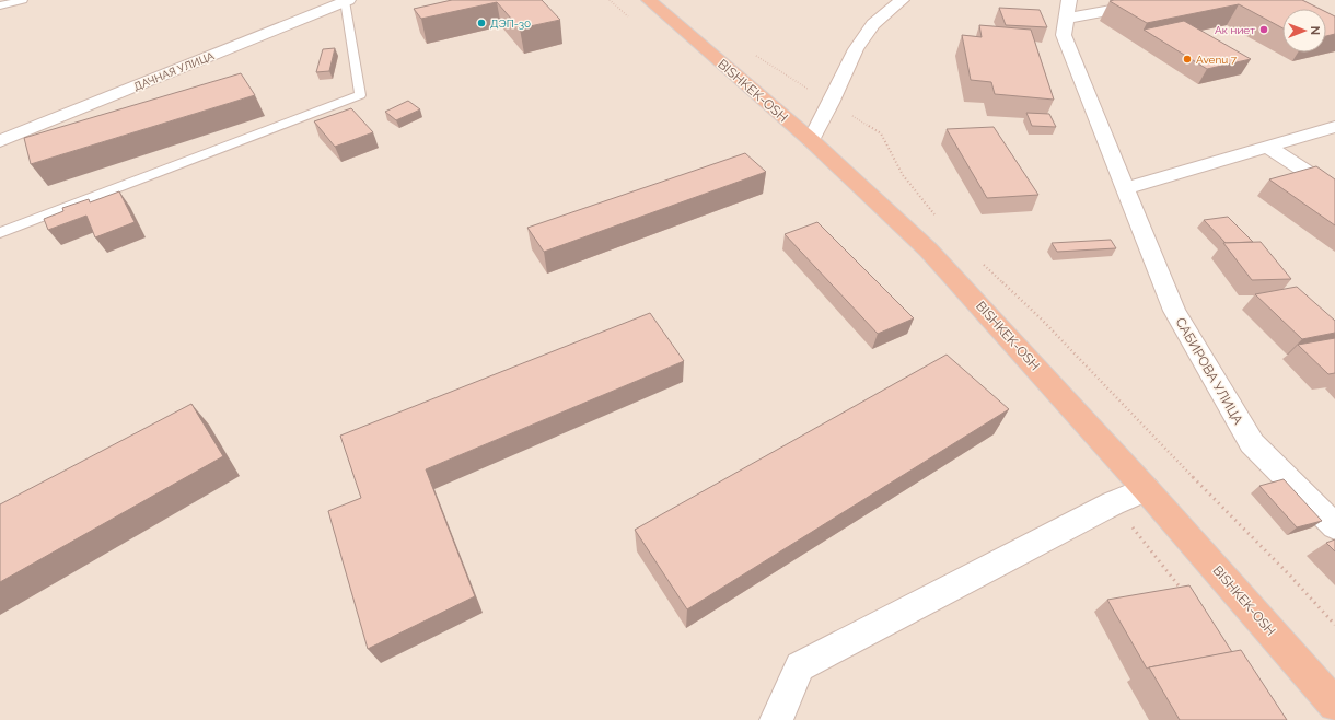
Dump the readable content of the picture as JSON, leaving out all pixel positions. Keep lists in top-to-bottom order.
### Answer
{
  "streets": {
    "highway": ["BISHKEK-OSH"],
    "street": ["ДАЧНАЯ УЛИЦА", "САБИРОВА УЛИЦА"]
  },
  "places": ["ДЭП-30", "Ак ниет", "Avenu 7"],
  "north": "right"
}
